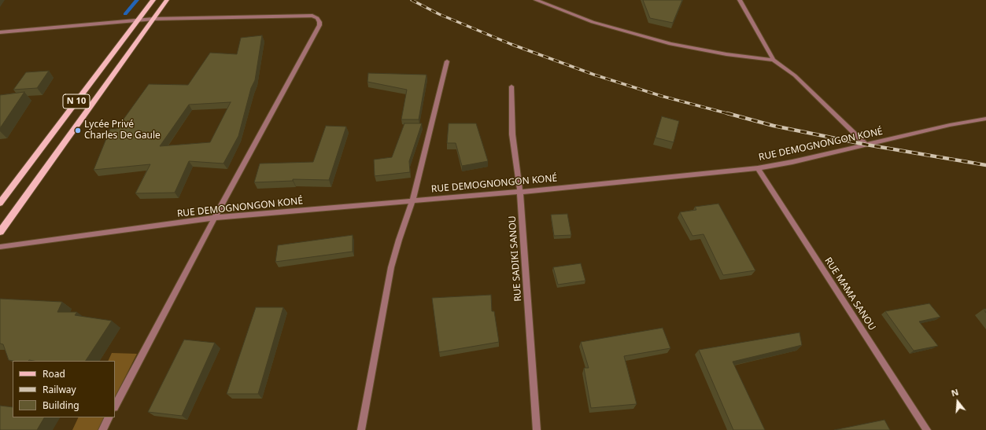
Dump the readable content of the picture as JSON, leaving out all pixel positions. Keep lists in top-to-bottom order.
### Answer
{
  "streets": {
    "main road": ["N 10"],
    "street": ["RUE DEMOGNONGON KONÉ", "RUE SADIKI SANOU", "RUE MAMA SANOU"]
  },
  "crossings": [
    ["RUE DEMOGNONGON KONÉ", "RUE SADIKI SANOU"],
    ["RUE DEMOGNONGON KONÉ", "RUE MAMA SANOU"]
  ],
  "places": ["Lycée Privé Charles De Gaule"],
  "legend": ["Road", "Railway", "Building"],
  "north": "top"
}
